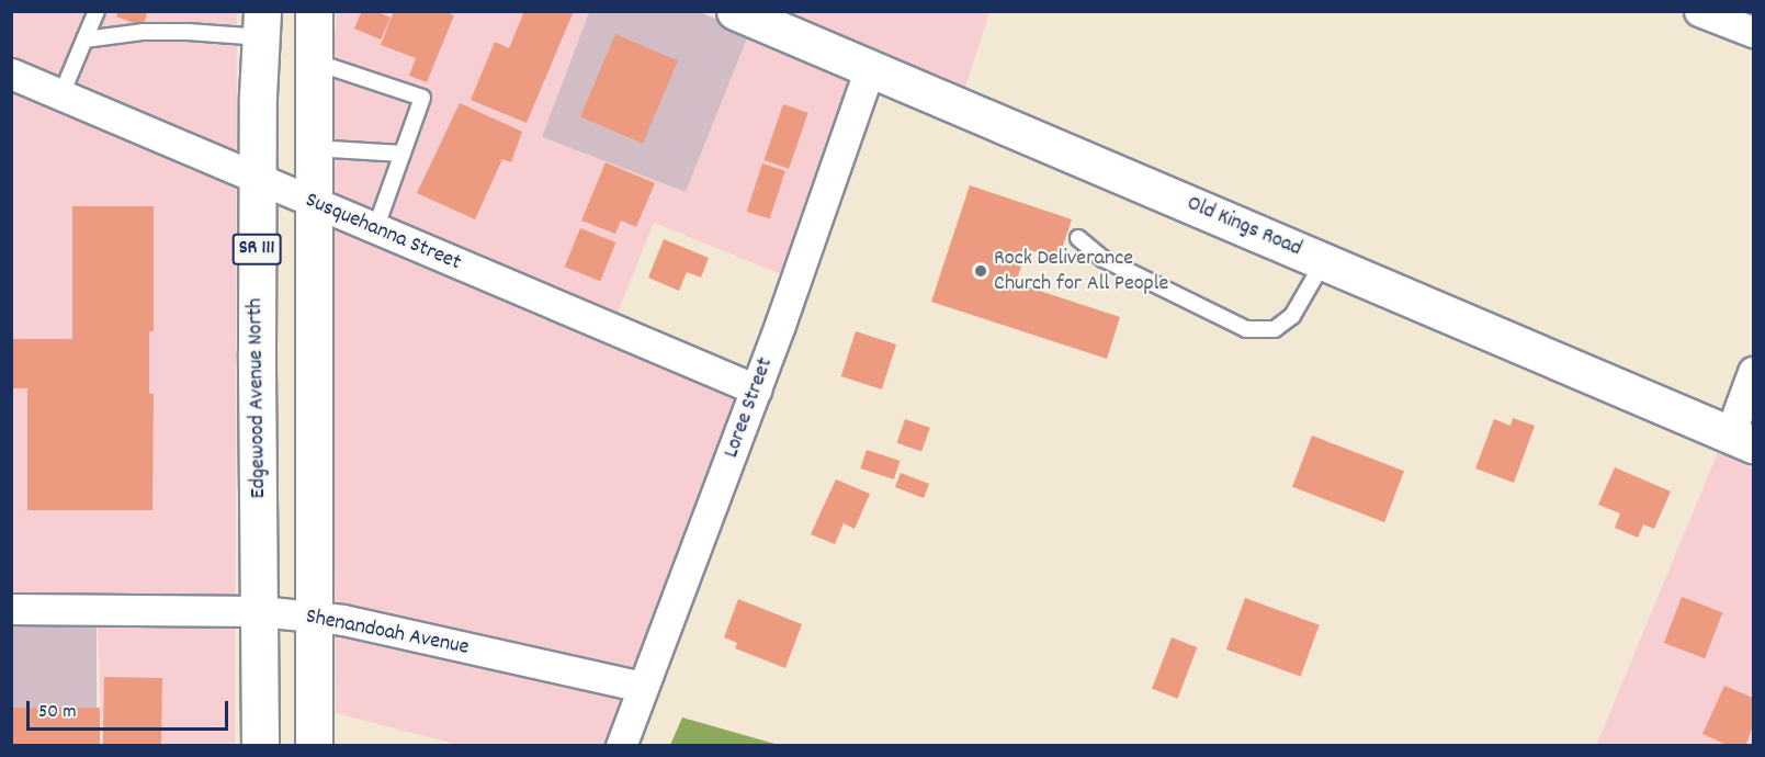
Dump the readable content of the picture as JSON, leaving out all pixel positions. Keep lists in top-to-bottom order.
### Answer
{
  "streets": {
    "main road": ["Old Kings Road", "SR 111", "Edgewood Avenue North"],
    "street": ["Susquehanna Street", "Loree Street", "Shenandoah Avenue"]
  },
  "crossings": [
    ["Old Kings Road", "Loree Street"],
    ["Susquehanna Street", "SR 111"],
    ["Susquehanna Street", "Edgewood Avenue North"],
    ["Susquehanna Street", "Loree Street"],
    ["SR 111", "Shenandoah Avenue"],
    ["Edgewood Avenue North", "Shenandoah Avenue"],
    ["Loree Street", "Shenandoah Avenue"]
  ],
  "places": ["Rock Deliverance Church for All People"],
  "scale_bar": "50 m"
}
